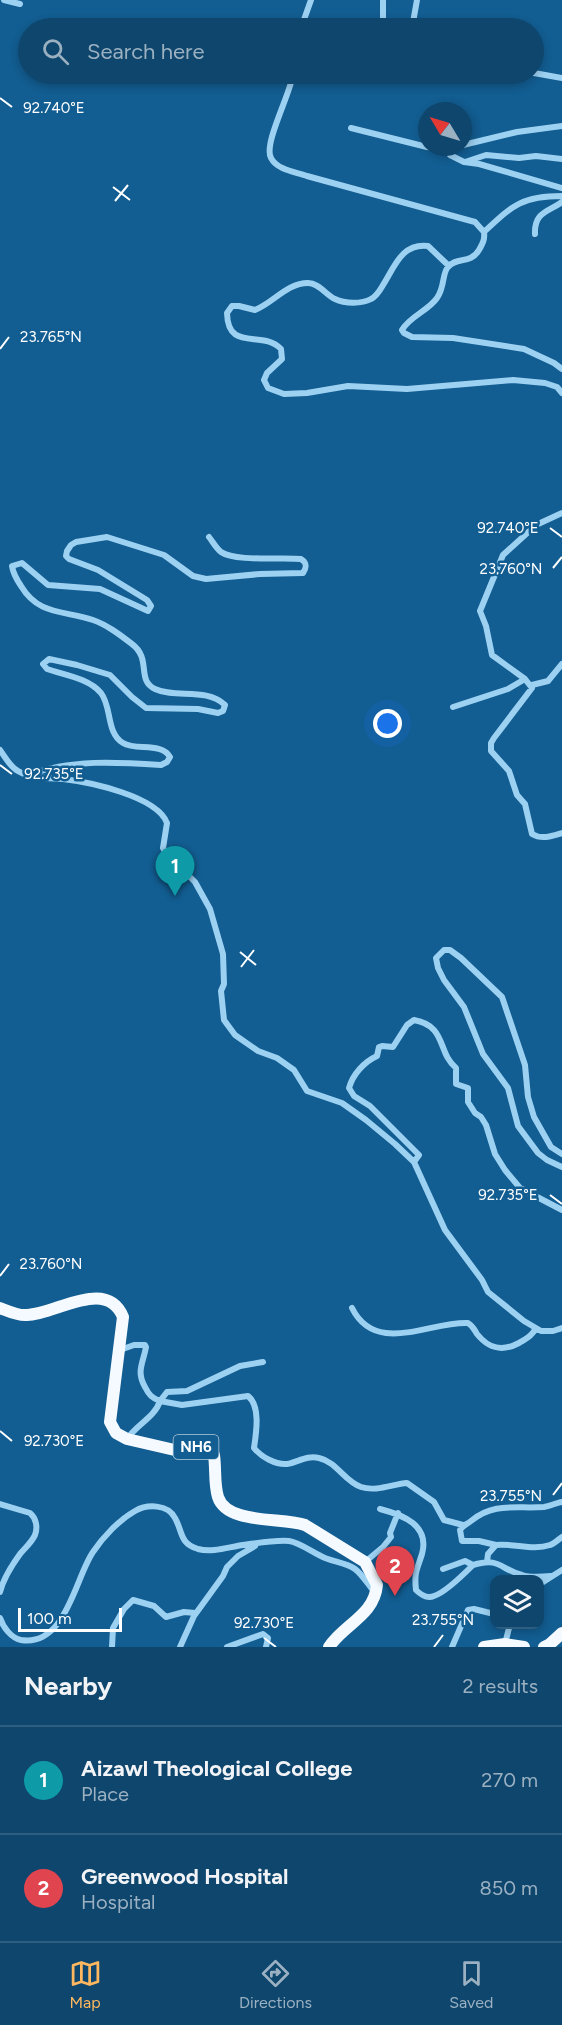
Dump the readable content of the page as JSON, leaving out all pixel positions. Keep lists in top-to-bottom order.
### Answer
{
  "streets": {
    "highway": ["NH6"]
  },
  "scale_bar": "100 m",
  "north": "top left",
  "page": {
    "search": "Search here",
    "pins": ["1", "2"],
    "scale": "100 m",
    "heading": ["Nearby", "2 results"],
    "list": [
      {
        "mark": "1",
        "name": "Aizawl Theological College",
        "note": "Place",
        "value": "270 m"
      },
      {
        "mark": "2",
        "name": "Greenwood Hospital",
        "note": "Hospital",
        "value": "850 m"
      }
    ],
    "nav": ["Map", "Directions", "Saved"]
  },
  "coordinates": [
    "92.740°E",
    "23.765°N",
    "23.760°N",
    "92.735°E",
    "92.730°E",
    "23.755°N"
  ]
}
